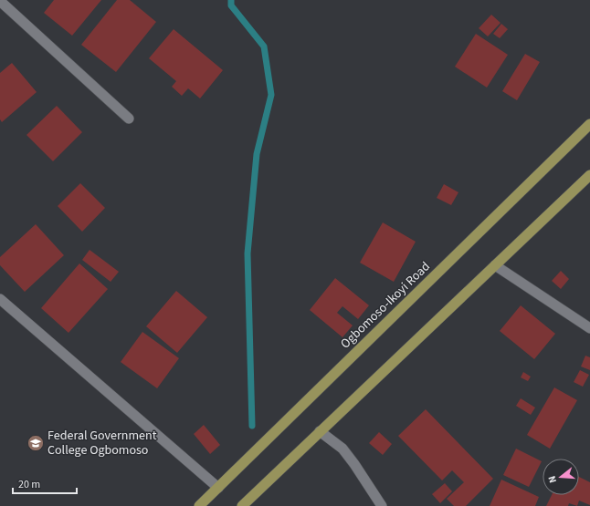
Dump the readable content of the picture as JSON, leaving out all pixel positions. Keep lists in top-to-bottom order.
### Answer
{
  "streets": {
    "main road": ["Ogbomoso-Ikoyi Road"]
  },
  "places": {
    "school or university": ["Federal Government College Ogbomoso"]
  },
  "scale_bar": "20 m",
  "north": "left"
}
